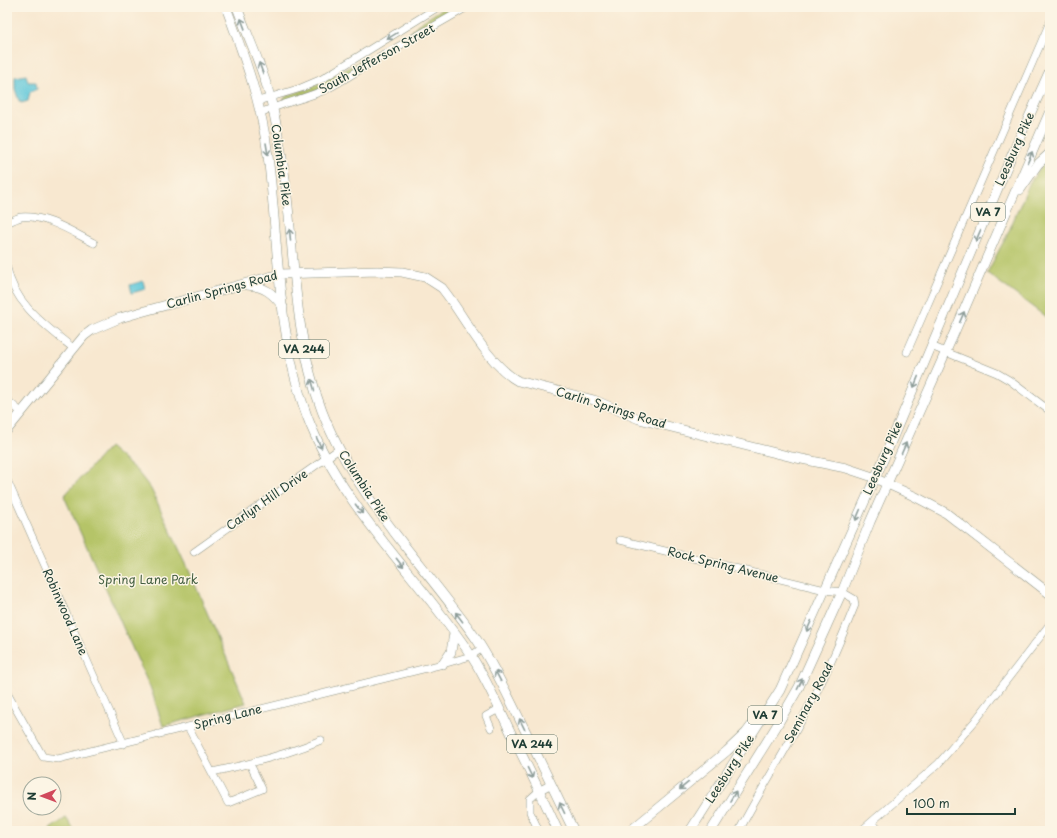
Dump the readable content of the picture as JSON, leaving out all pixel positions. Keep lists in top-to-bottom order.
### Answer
{
  "streets": {
    "main road": [
      "Leesburg Pike",
      "Columbia Pike",
      "VA 7",
      "Carlin Springs Road",
      "VA 244"
    ],
    "street": [
      "South Jefferson Street",
      "Carlyn Hill Drive",
      "Rock Spring Avenue",
      "Robinwood Lane",
      "Seminary Road",
      "Spring Lane"
    ]
  },
  "crossings": [
    ["South Jefferson Street", "Columbia Pike"],
    ["Leesburg Pike", "Carlin Springs Road"],
    ["Leesburg Pike", "Rock Spring Avenue"],
    ["Leesburg Pike", "Seminary Road"],
    ["Columbia Pike", "Carlin Springs Road"],
    ["Columbia Pike", "Carlyn Hill Drive"],
    ["Columbia Pike", "Spring Lane"],
    ["Robinwood Lane", "Spring Lane"]
  ],
  "parks": ["Spring Lane Park"],
  "scale_bar": "100 m",
  "north": "left"
}
